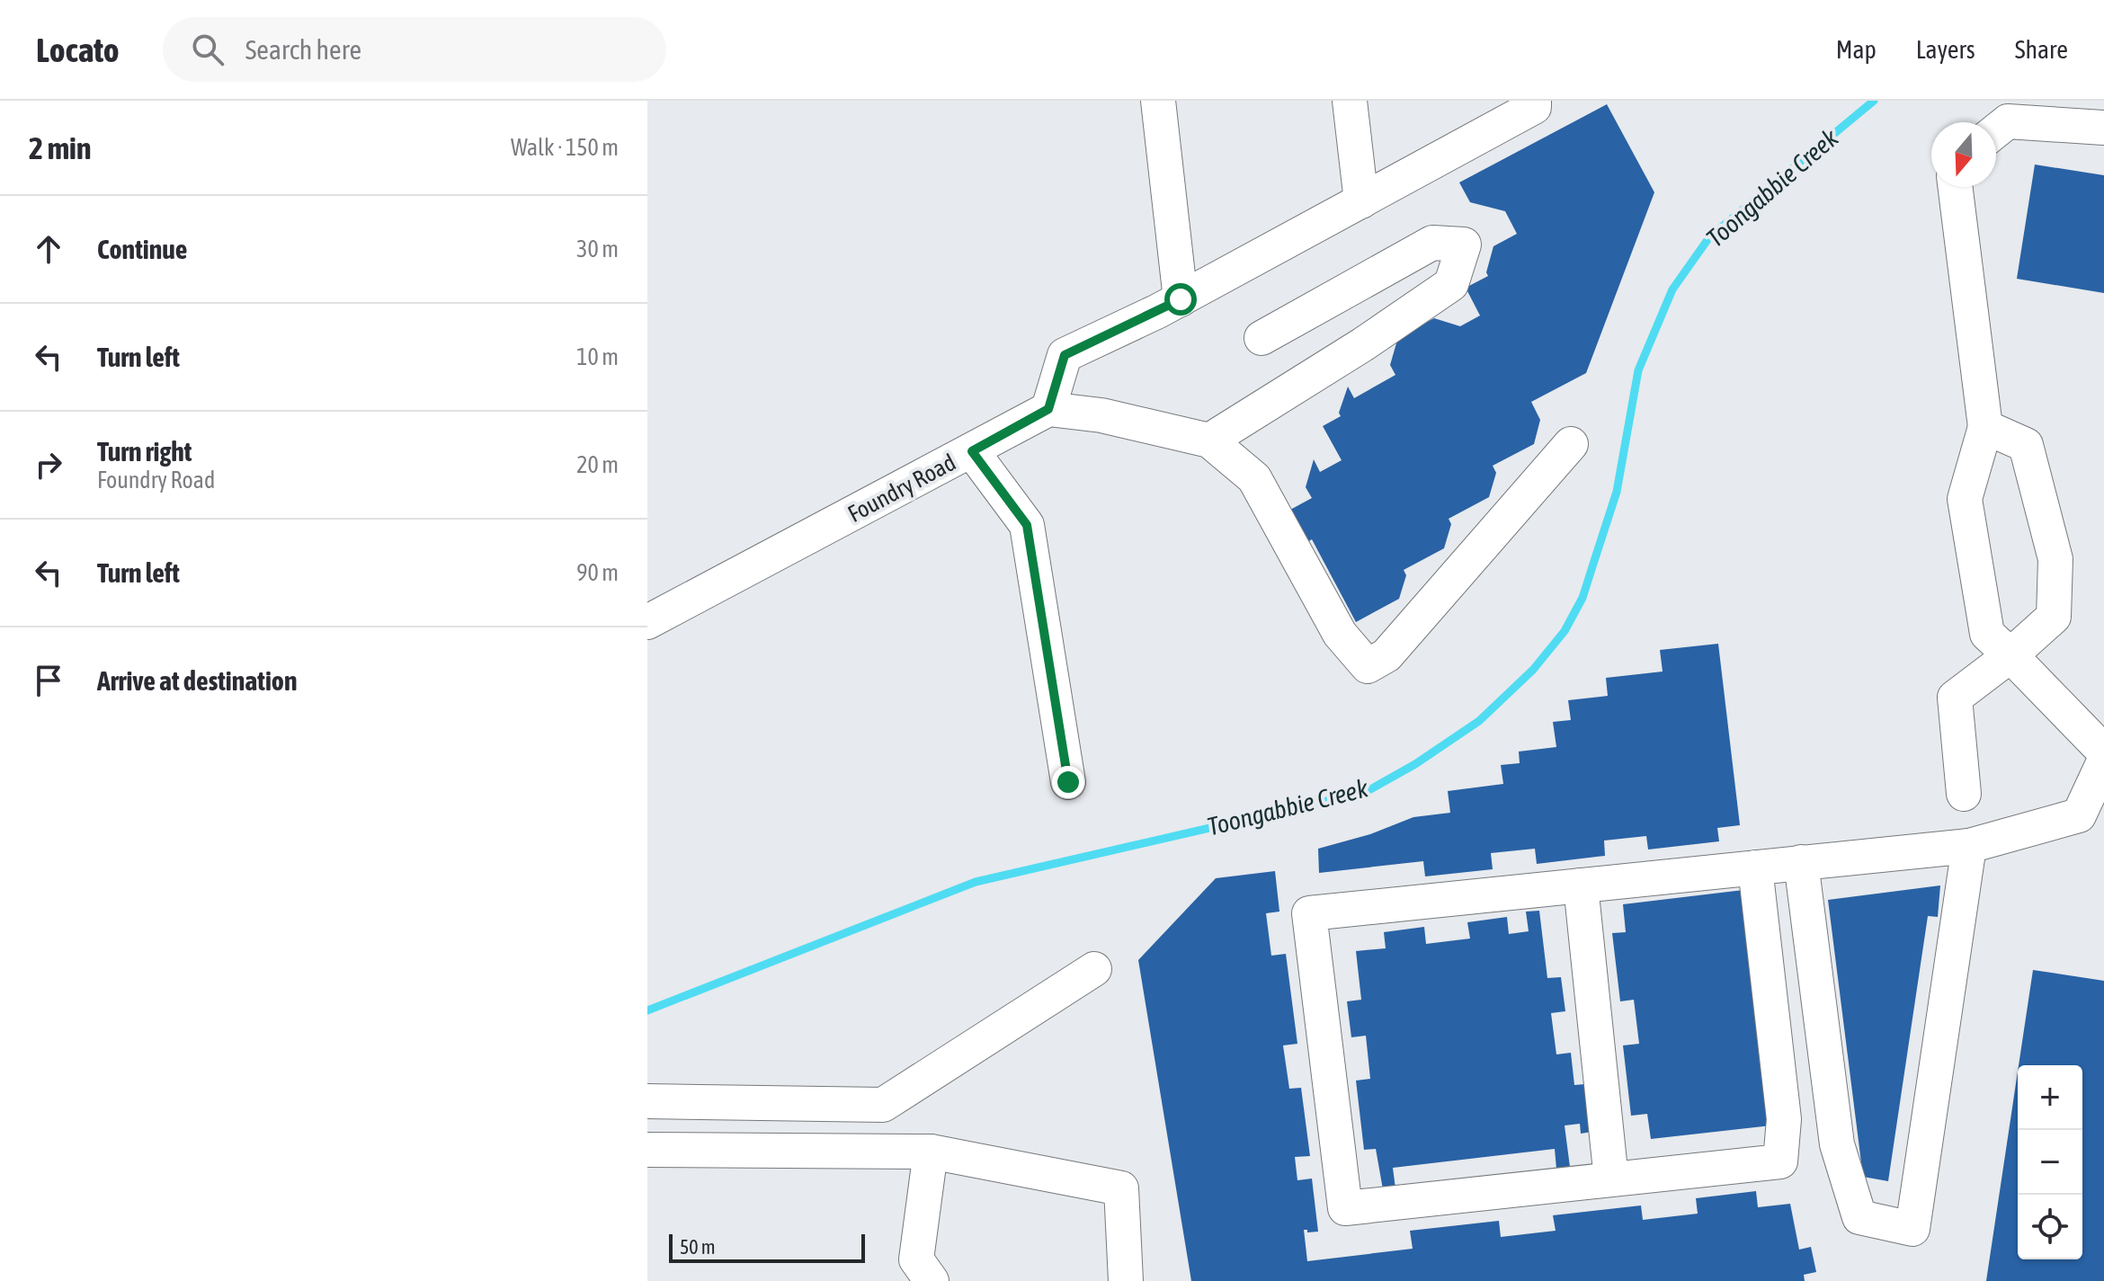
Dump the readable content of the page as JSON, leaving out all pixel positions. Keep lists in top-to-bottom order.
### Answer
{
  "streets": {
    "street": ["Foundry Road"]
  },
  "water": ["Toongabbie Creek"],
  "scale_bar": "50 m",
  "north": "bottom",
  "page": {
    "header": "Locato",
    "search": "Search here",
    "nav": ["Map", "Layers", "Share"],
    "heading": ["2 min", "Walk · 150 m"],
    "list": [
      ["Continue", "30 m"],
      ["Turn left", "10 m"],
      ["Turn right", "Foundry Road", "20 m"],
      ["Turn left", "90 m"],
      "Arrive at destination"
    ],
    "map_buttons": ["+", "−"],
    "scale": "50 m"
  }
}
